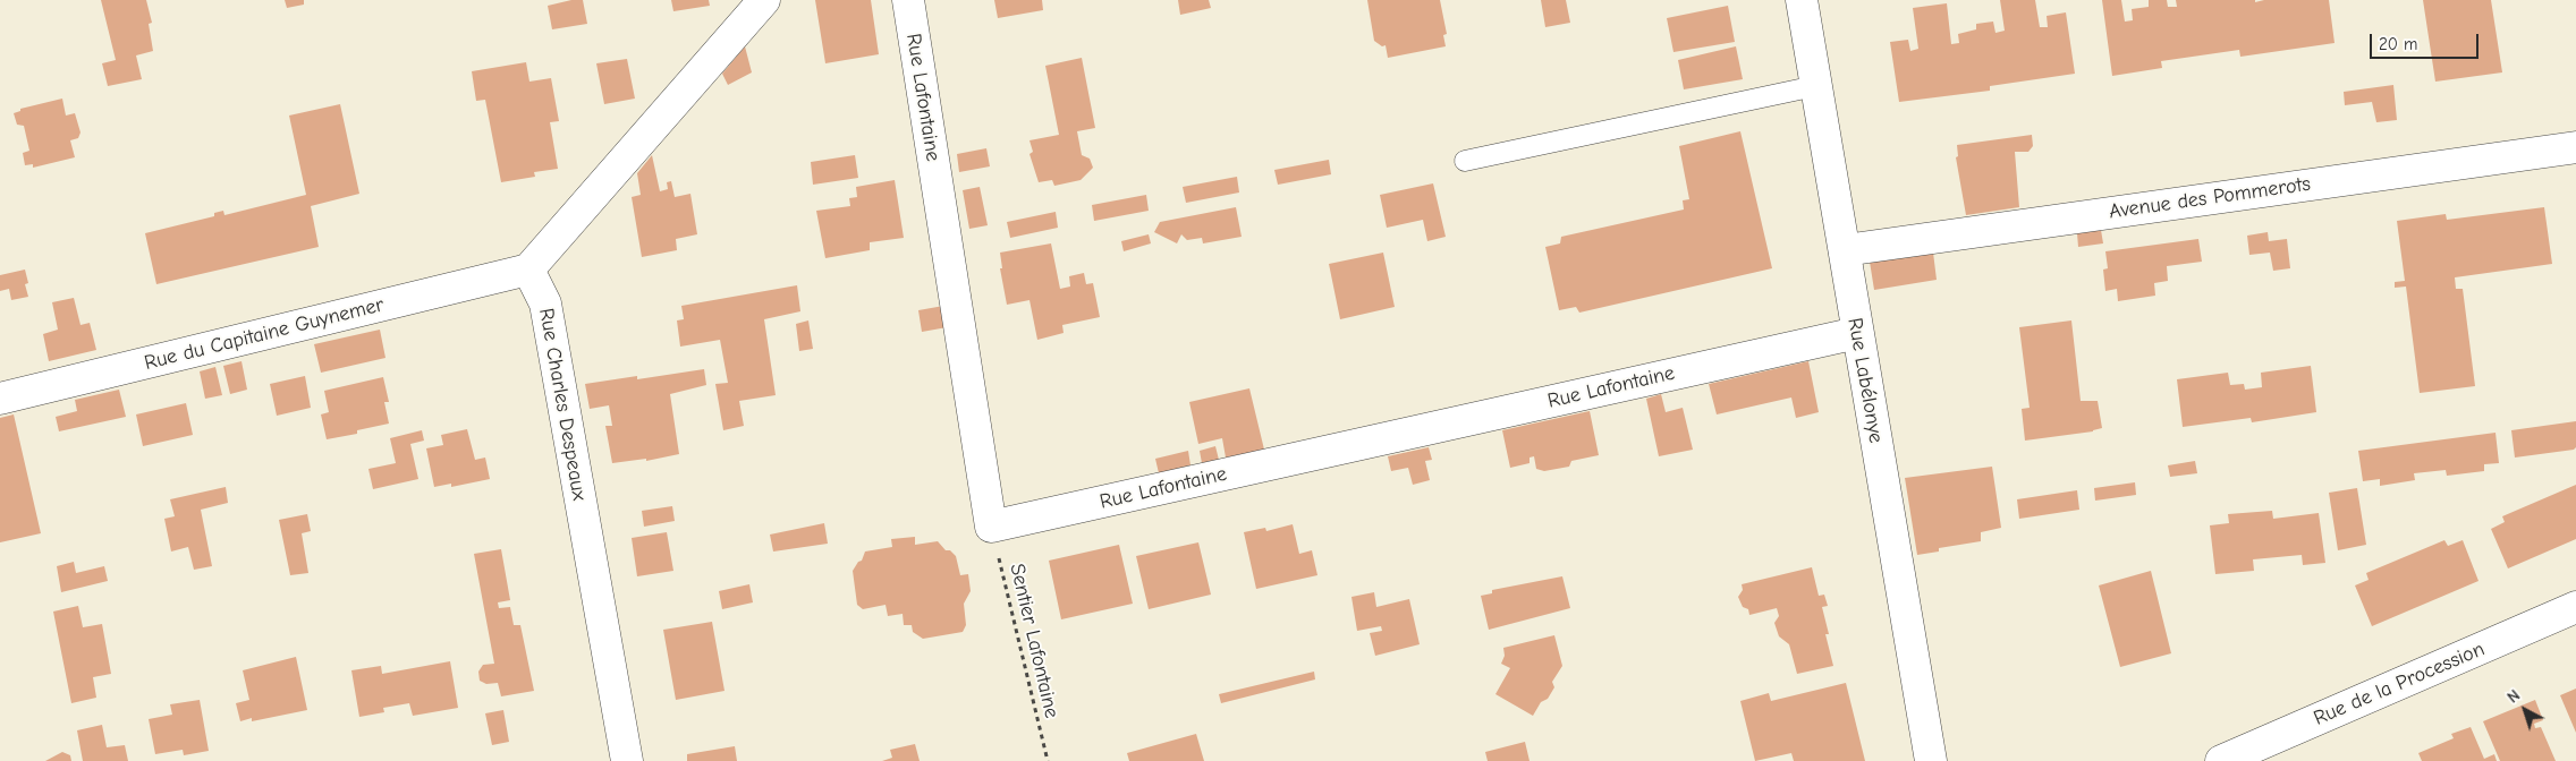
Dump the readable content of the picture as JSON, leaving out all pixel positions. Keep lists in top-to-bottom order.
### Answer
{
  "streets": {
    "street": [
      "Rue Lafontaine",
      "Avenue des Pommerots",
      "Rue du Capitaine Guynemer",
      "Rue Labélonye",
      "Rue Charles Despeaux",
      "Rue de la Procession"
    ],
    "path": ["Sentier Lafontaine"]
  },
  "crossings": [
    ["Rue Lafontaine", "Rue Labélonye"],
    ["Rue Lafontaine", "Sentier Lafontaine"],
    ["Avenue des Pommerots", "Rue Labélonye"],
    ["Rue du Capitaine Guynemer", "Rue Charles Despeaux"]
  ],
  "scale_bar": "20 m",
  "north": "top left"
}
